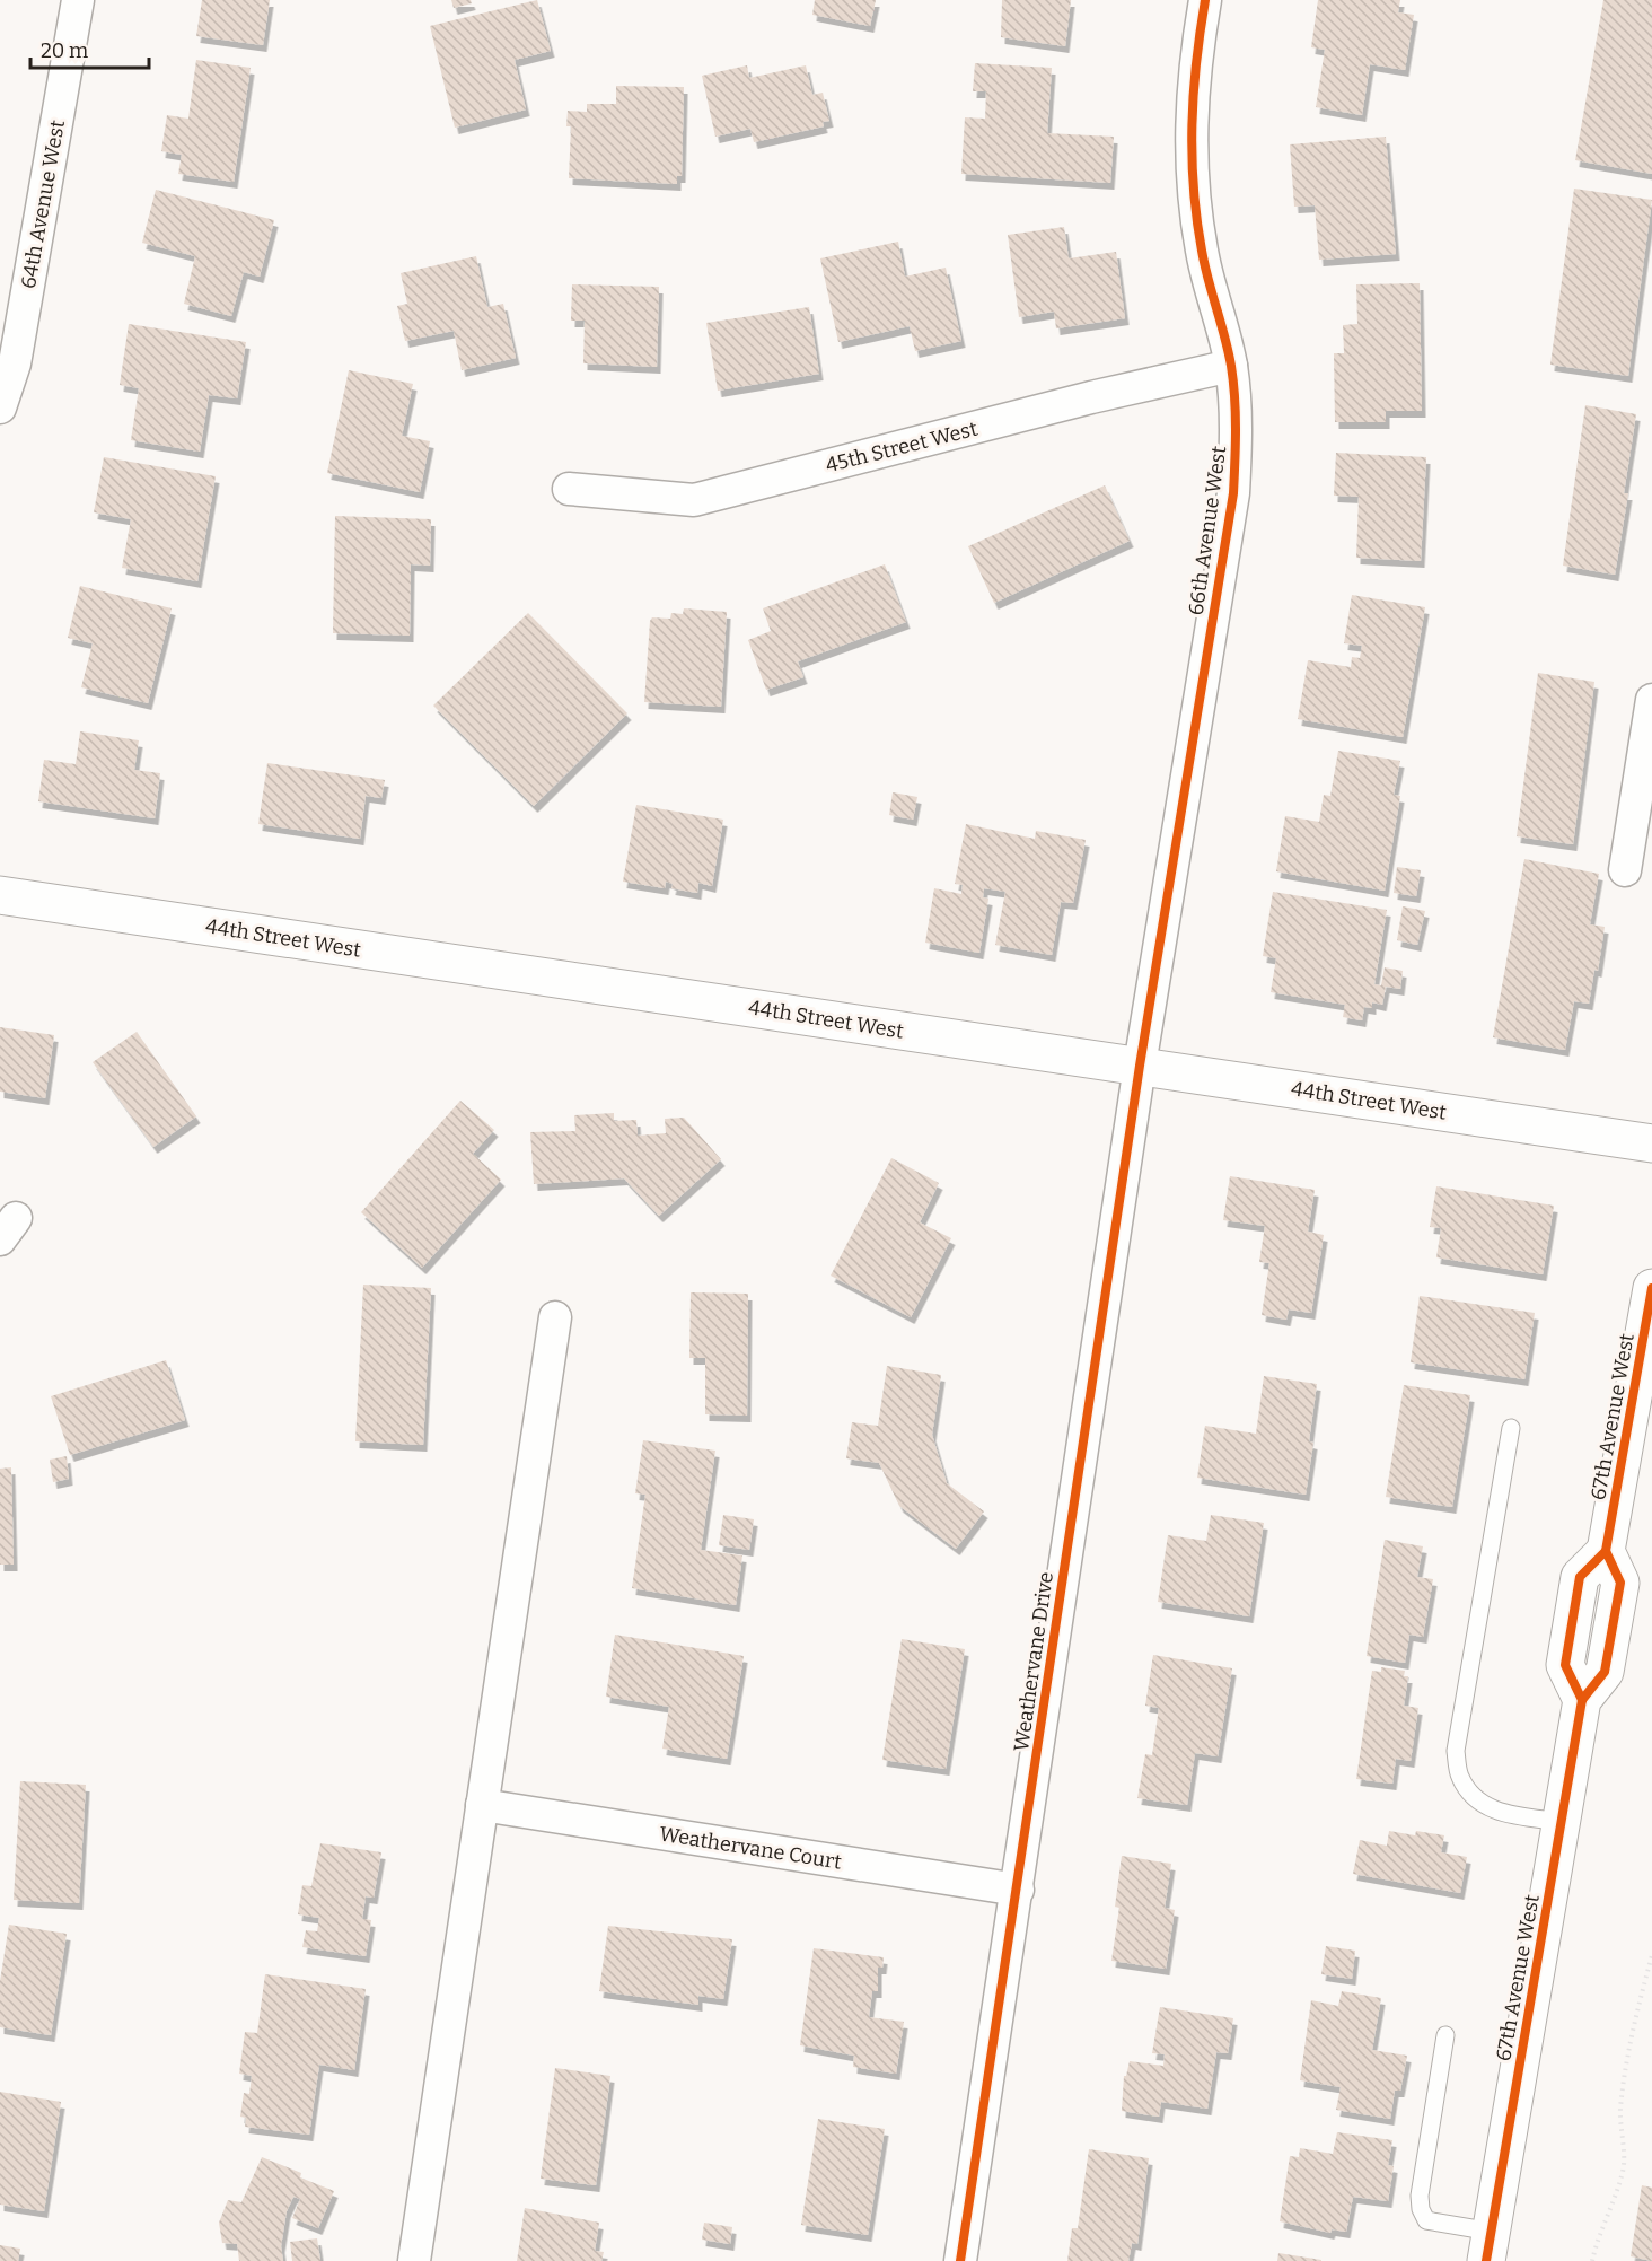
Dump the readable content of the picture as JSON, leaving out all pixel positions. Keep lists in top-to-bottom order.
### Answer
{
  "streets": {
    "street": [
      "64th Avenue West",
      "45th Street West",
      "66th Avenue West",
      "44th Street West",
      "67th Avenue West",
      "Weathervane Drive",
      "Weathervane Court"
    ]
  },
  "crossings": [
    ["45th Street West", "66th Avenue West"],
    ["66th Avenue West", "44th Street West"],
    ["66th Avenue West", "Weathervane Drive"],
    ["44th Street West", "Weathervane Drive"],
    ["Weathervane Drive", "Weathervane Court"]
  ],
  "scale_bar": "20 m"
}
